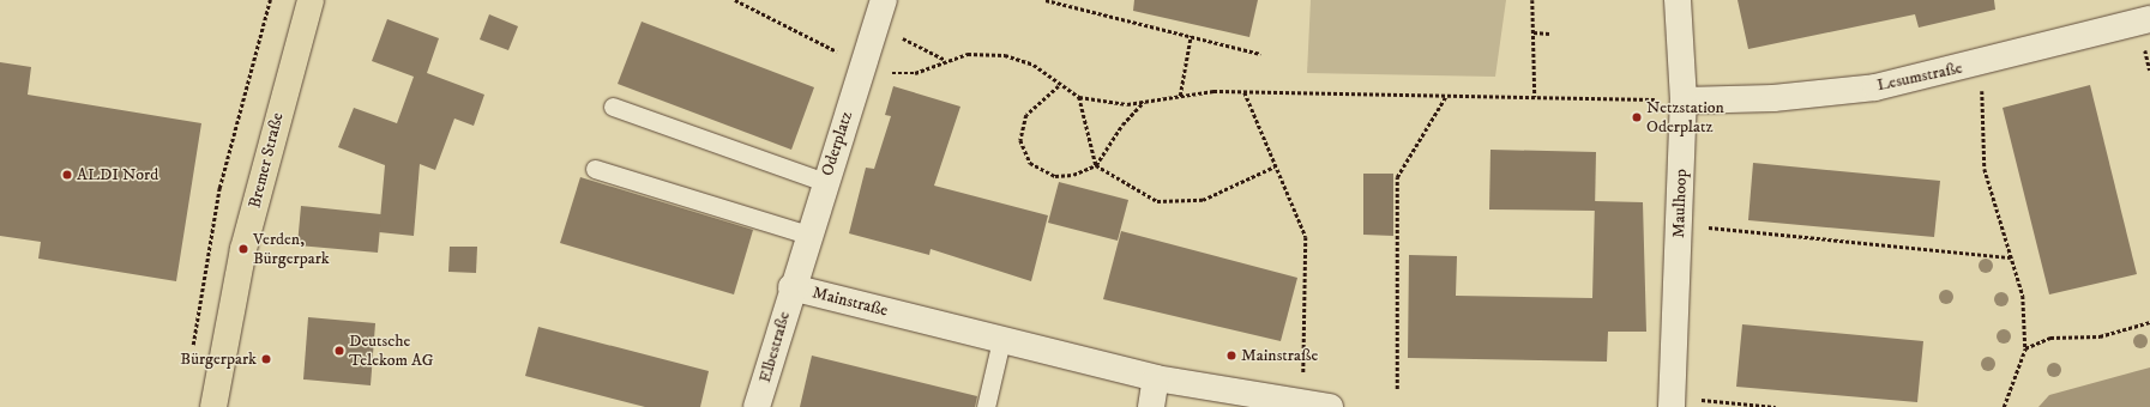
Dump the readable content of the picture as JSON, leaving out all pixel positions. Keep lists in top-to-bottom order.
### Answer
{
  "streets": {
    "main road": ["Bremer Straße"],
    "street": [
      "Lesumstraße",
      "Oderplatz",
      "Maulhoop",
      "Mainstraße",
      "Elbestraße"
    ]
  },
  "crossings": [
    ["Lesumstraße", "Maulhoop"],
    ["Oderplatz", "Mainstraße"],
    ["Oderplatz", "Elbestraße"],
    ["Mainstraße", "Elbestraße"]
  ],
  "places": [
    "Netzstation Oderplatz",
    "ALDI Nord",
    "Verden, Bürgerpark",
    "Deutsche Telekom AG",
    "Mainstraße",
    "Bürgerpark"
  ]
}
